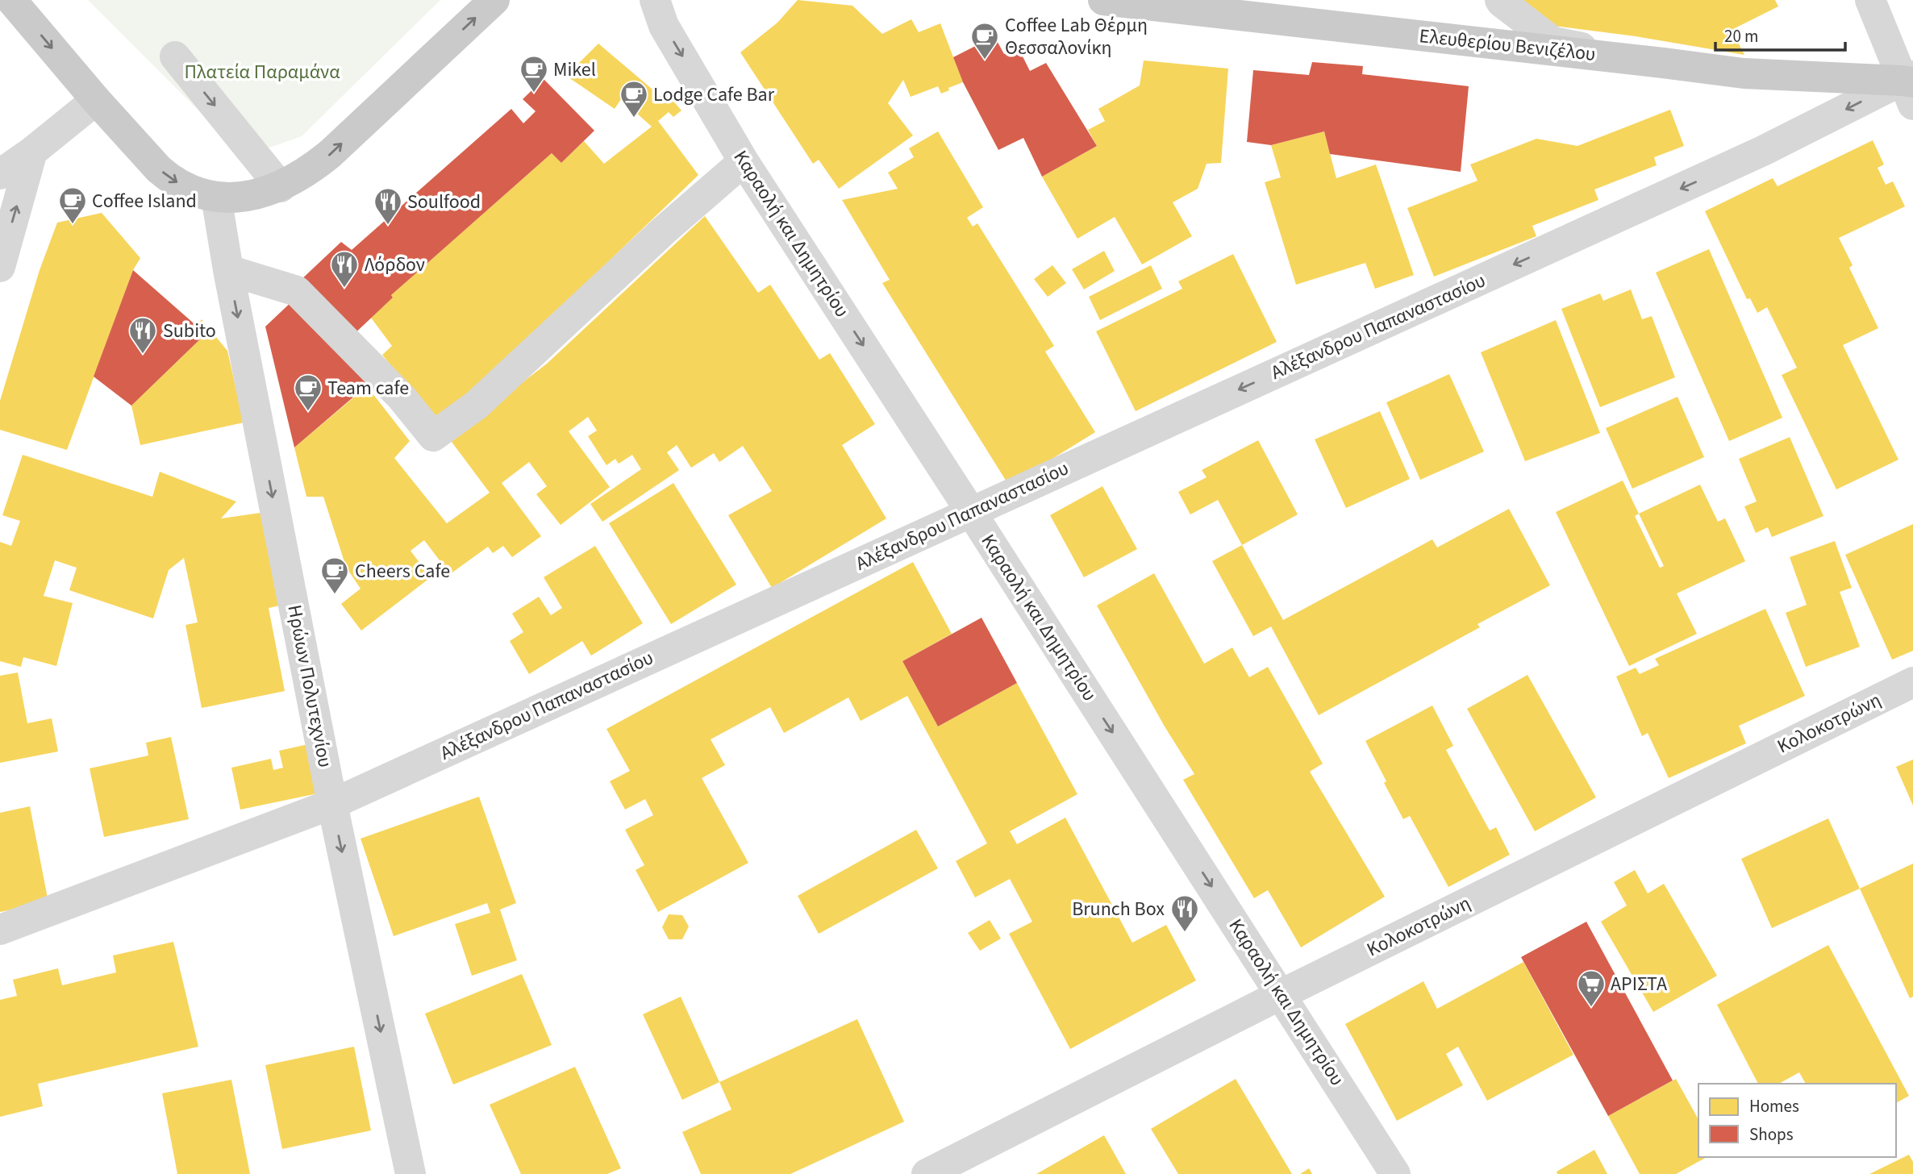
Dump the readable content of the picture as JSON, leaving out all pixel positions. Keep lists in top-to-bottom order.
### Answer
{
  "streets": {
    "main road": ["Ελευθερίου Βενιζέλου"],
    "street": [
      "Καραολή και Δημητρίου",
      "Αλέξανδρου Παπαναστασίου",
      "Ηρώων Πολυτεχνίου",
      "Κολοκοτρώνη"
    ]
  },
  "crossings": [
    ["Ελευθερίου Βενιζέλου", "Αλέξανδρου Παπαναστασίου"],
    ["Καραολή και Δημητρίου", "Αλέξανδρου Παπαναστασίου"],
    ["Καραολή και Δημητρίου", "Κολοκοτρώνη"],
    ["Αλέξανδρου Παπαναστασίου", "Ηρώων Πολυτεχνίου"]
  ],
  "one_way": ["Καραολή και Δημητρίου", "Αλέξανδρου Παπαναστασίου", "Ηρώων Πολυτεχνίου"],
  "parks": ["Πλατεία Παραμάνα"],
  "places": {
    "cafe": [
      "Coffee Lab Θέρμη Θεσσαλονίκη",
      "Mikel",
      "Lodge Cafe Bar",
      "Coffee Island",
      "Team cafe",
      "Cheers Cafe"
    ],
    "restaurant": [
      "Soulfood",
      "Λόρδον",
      "Subito",
      "Brunch Box"
    ],
    "supermarket": ["ΑΡΙΣΤΑ"]
  },
  "legend": ["Homes", "Shops"],
  "scale_bar": "20 m"
}
